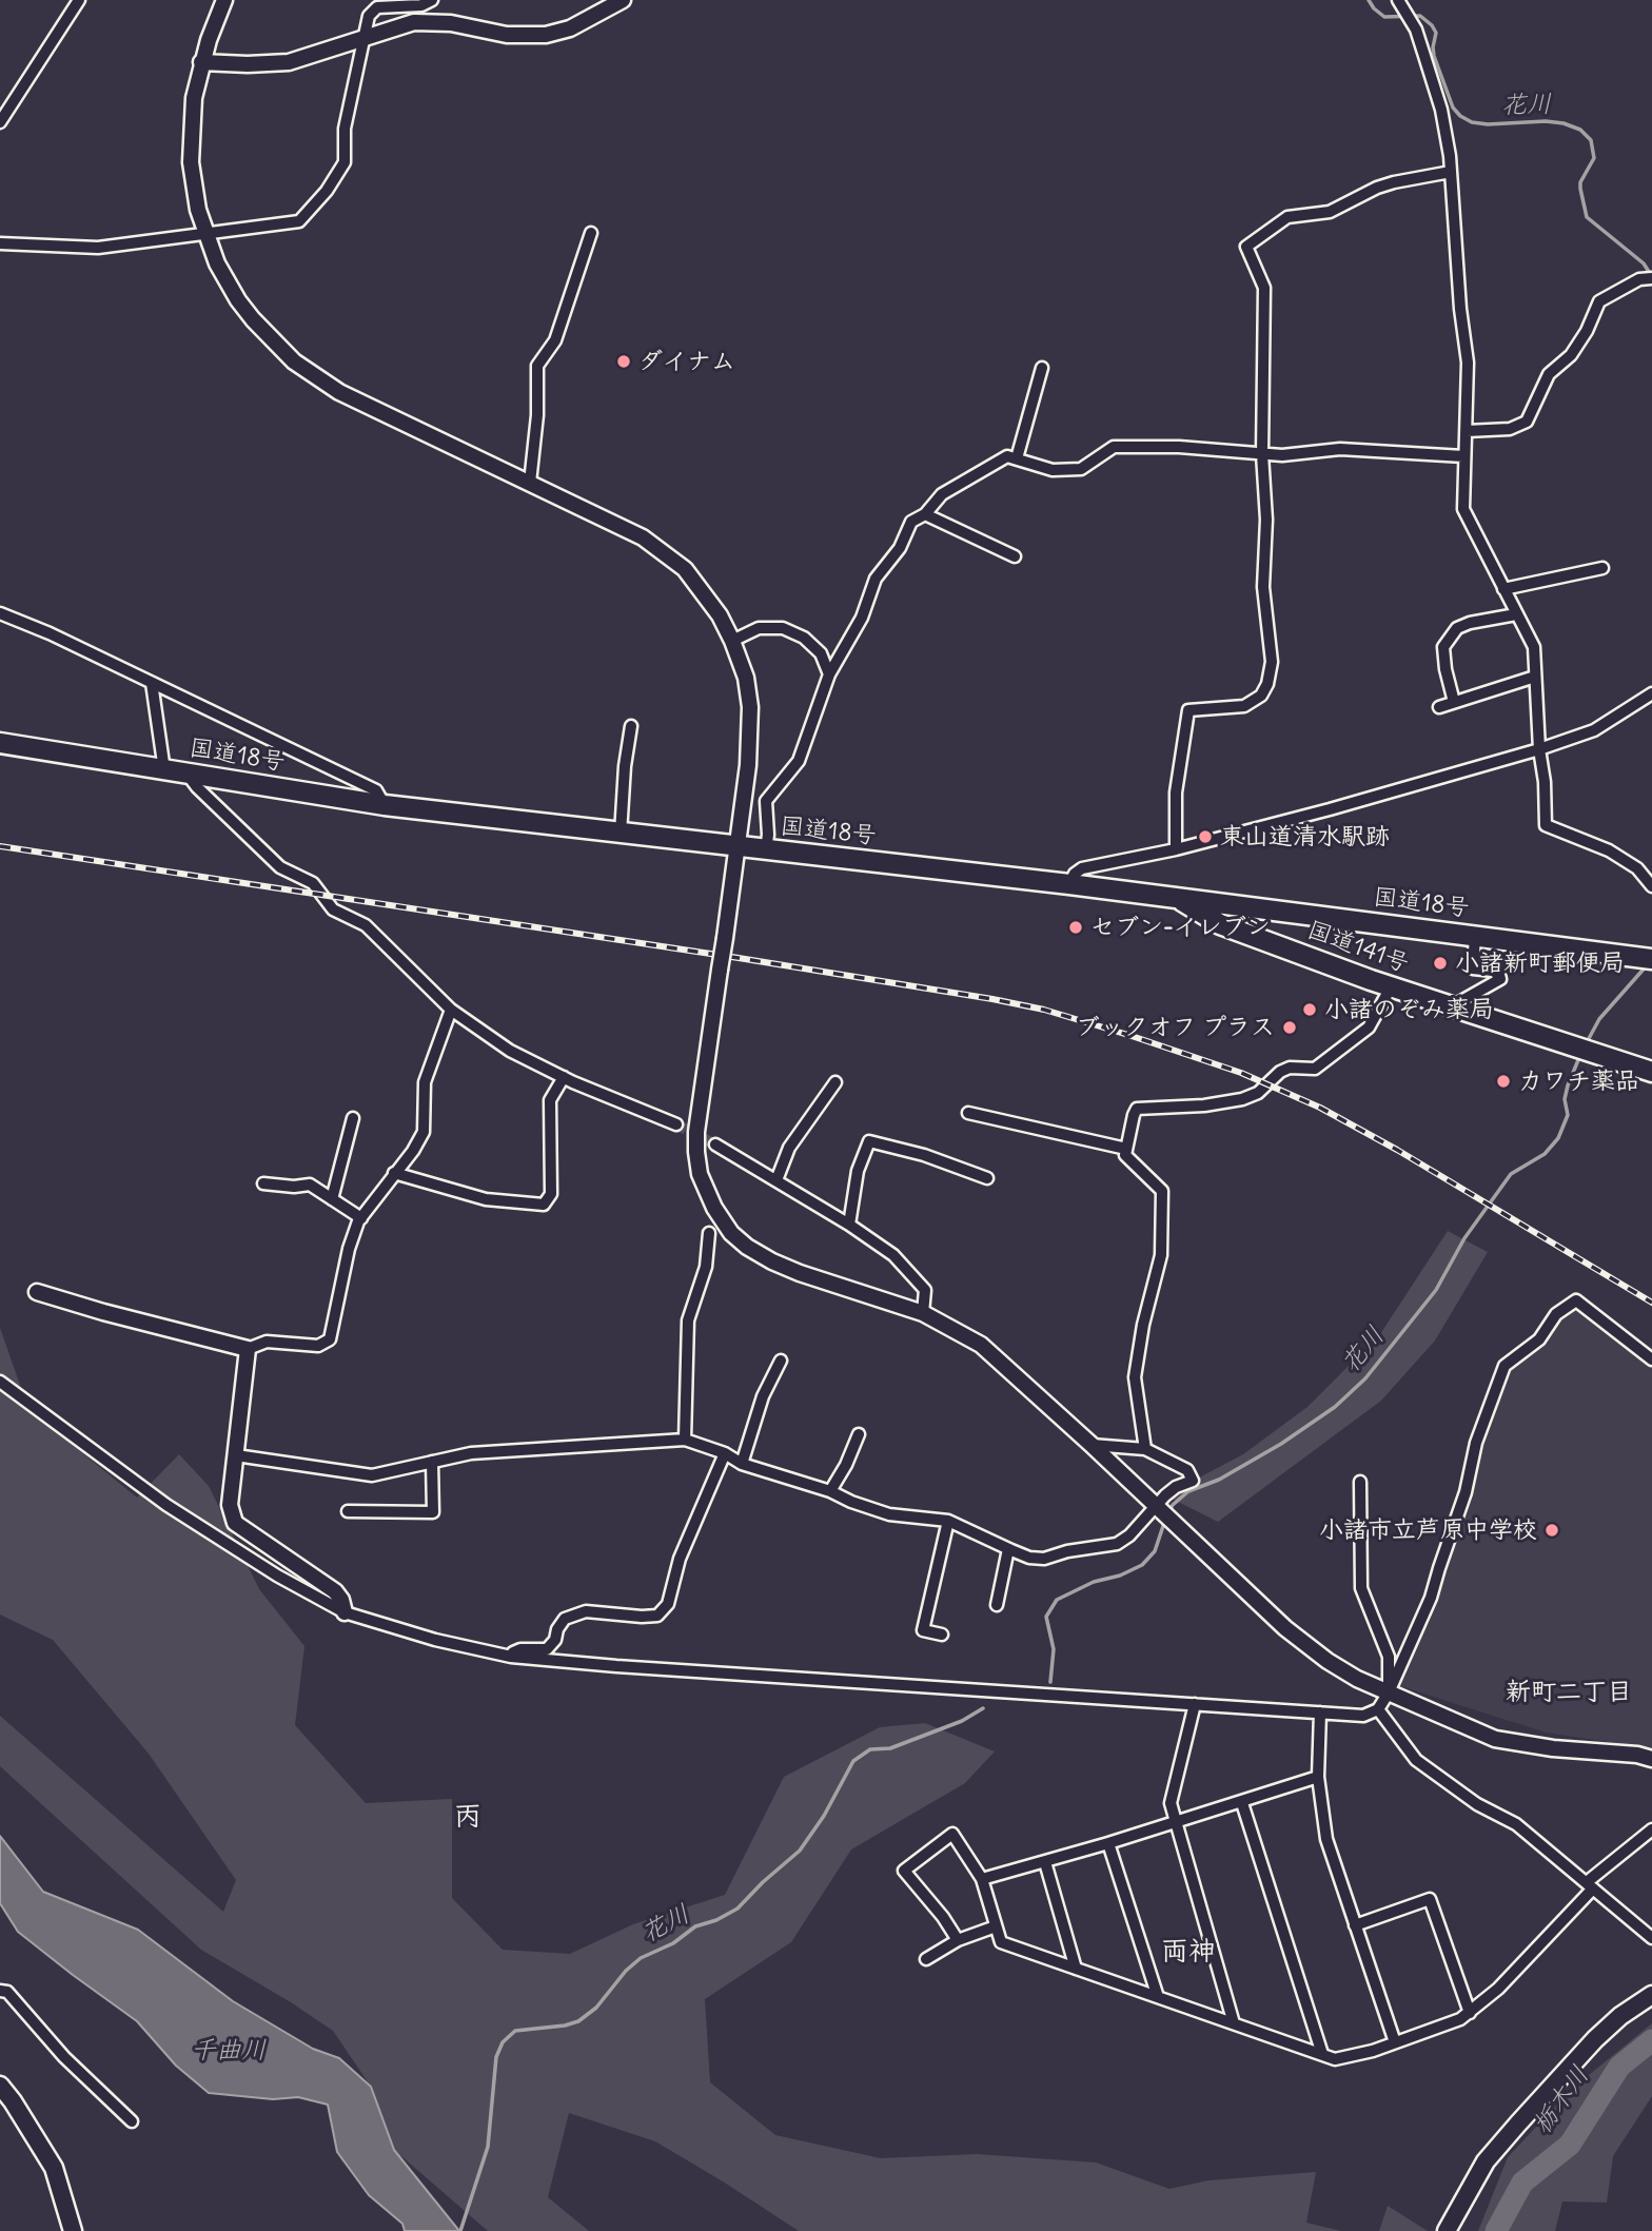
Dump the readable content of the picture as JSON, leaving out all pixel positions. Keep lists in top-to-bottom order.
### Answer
{
  "streets": {
    "highway": ["国道18号", "国道141号"]
  },
  "crossings": [
    ["国道18号", "国道141号"]
  ],
  "districts": ["新町二丁目", "丙", "両神"],
  "water": ["花川", "千曲川", "栃木川"],
  "places": [
    "ダイナム",
    "東山道清水駅跡",
    "セブン-イレブン",
    "小諸新町郵便局",
    "小諸のぞみ薬局",
    "ブックオフ プラス",
    "カワチ薬品",
    "小諸市立芦原中学校"
  ]
}
